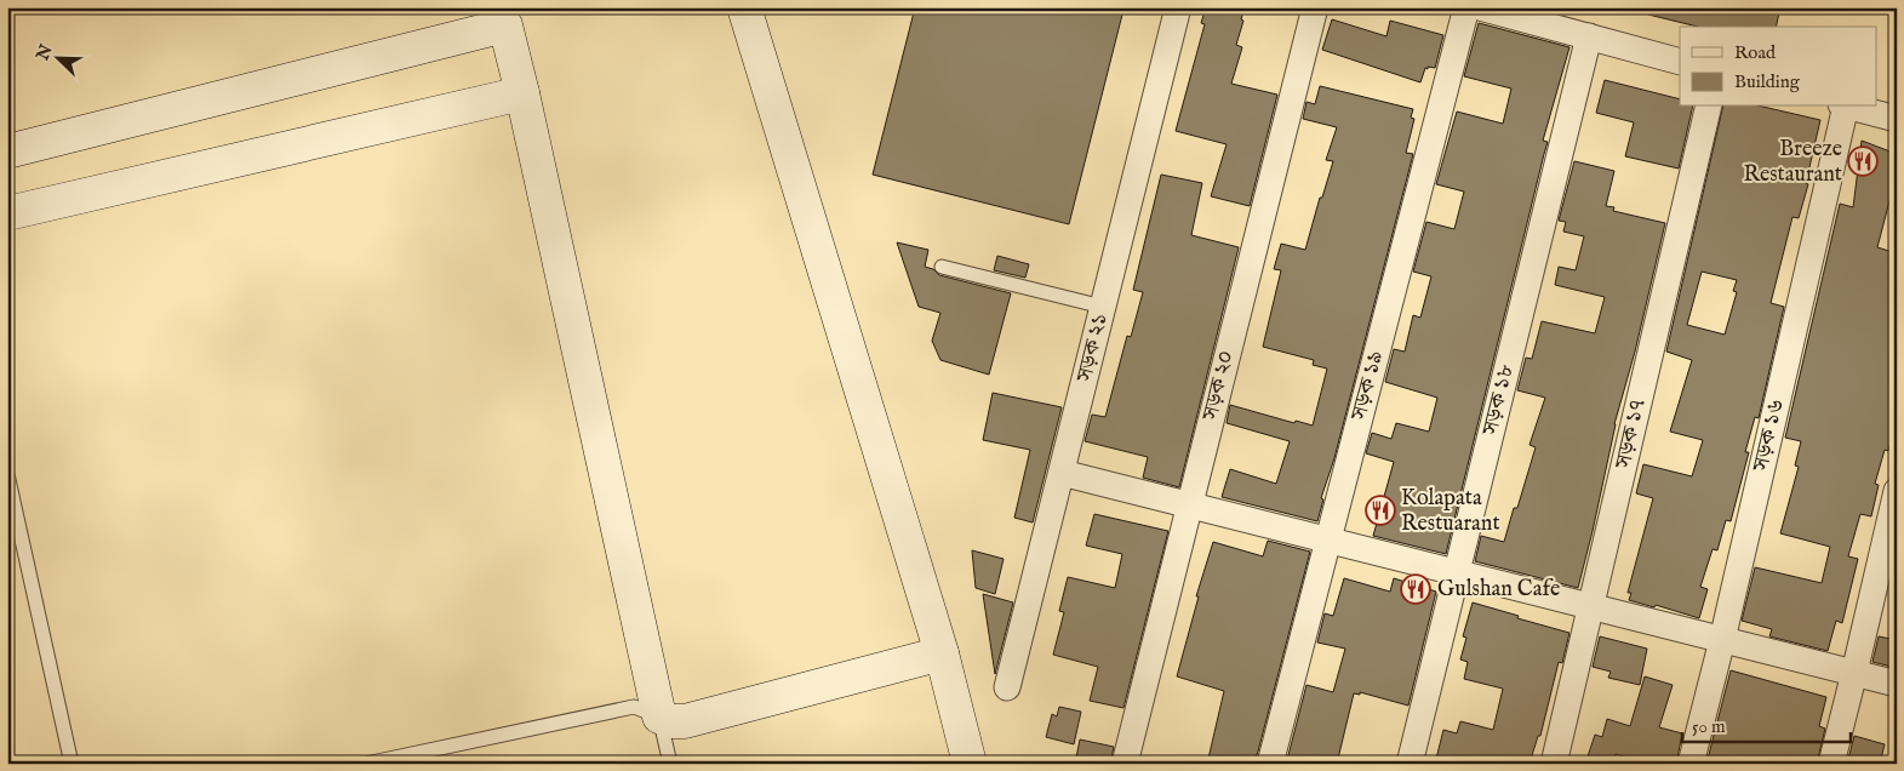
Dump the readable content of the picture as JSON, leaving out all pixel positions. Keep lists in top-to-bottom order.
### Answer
{
  "streets": {
    "street": [
      "সড়ক ২১",
      "সড়ক ২০",
      "সড়ক ১৯",
      "সড়ক ১৮",
      "সড়ক ১৭",
      "সড়ক ১৬"
    ]
  },
  "places": {
    "restaurant": ["Breeze Restaurant", "Kolapata Restuarant", "Gulshan Cafe"]
  },
  "legend": ["Road", "Building"],
  "scale_bar": "50 m",
  "north": "top left"
}
